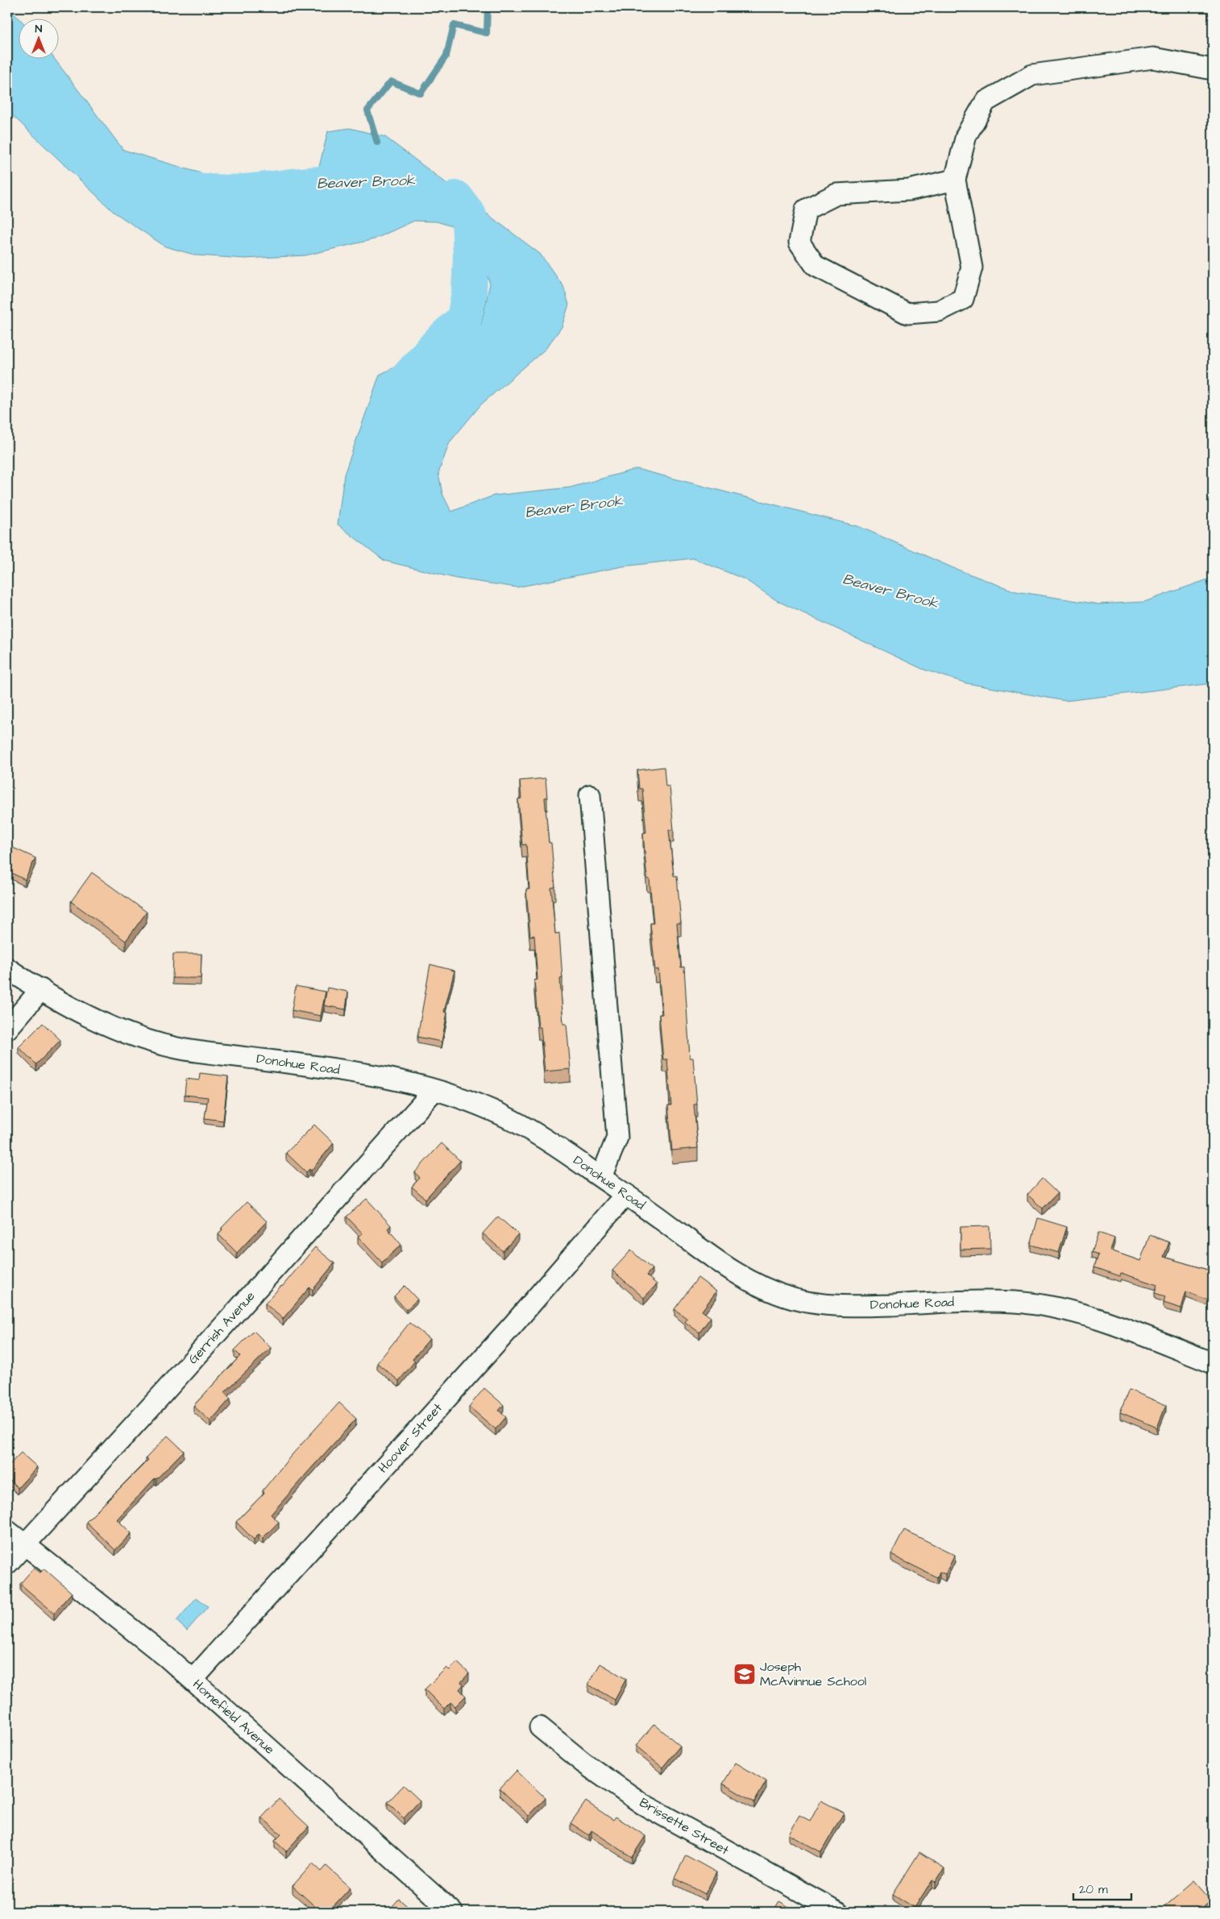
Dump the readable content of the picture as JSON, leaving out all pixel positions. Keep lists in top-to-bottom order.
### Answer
{
  "streets": {
    "street": [
      "Donohue Road",
      "Gerrish Avenue",
      "Hoover Street",
      "Homefield Avenue",
      "Brissette Street"
    ]
  },
  "crossings": [
    ["Donohue Road", "Gerrish Avenue"],
    ["Donohue Road", "Hoover Street"],
    ["Gerrish Avenue", "Homefield Avenue"],
    ["Hoover Street", "Homefield Avenue"]
  ],
  "water": ["Beaver Brook"],
  "places": {
    "school or university": ["Joseph McAvinnue School"]
  },
  "scale_bar": "20 m",
  "north": "top"
}
